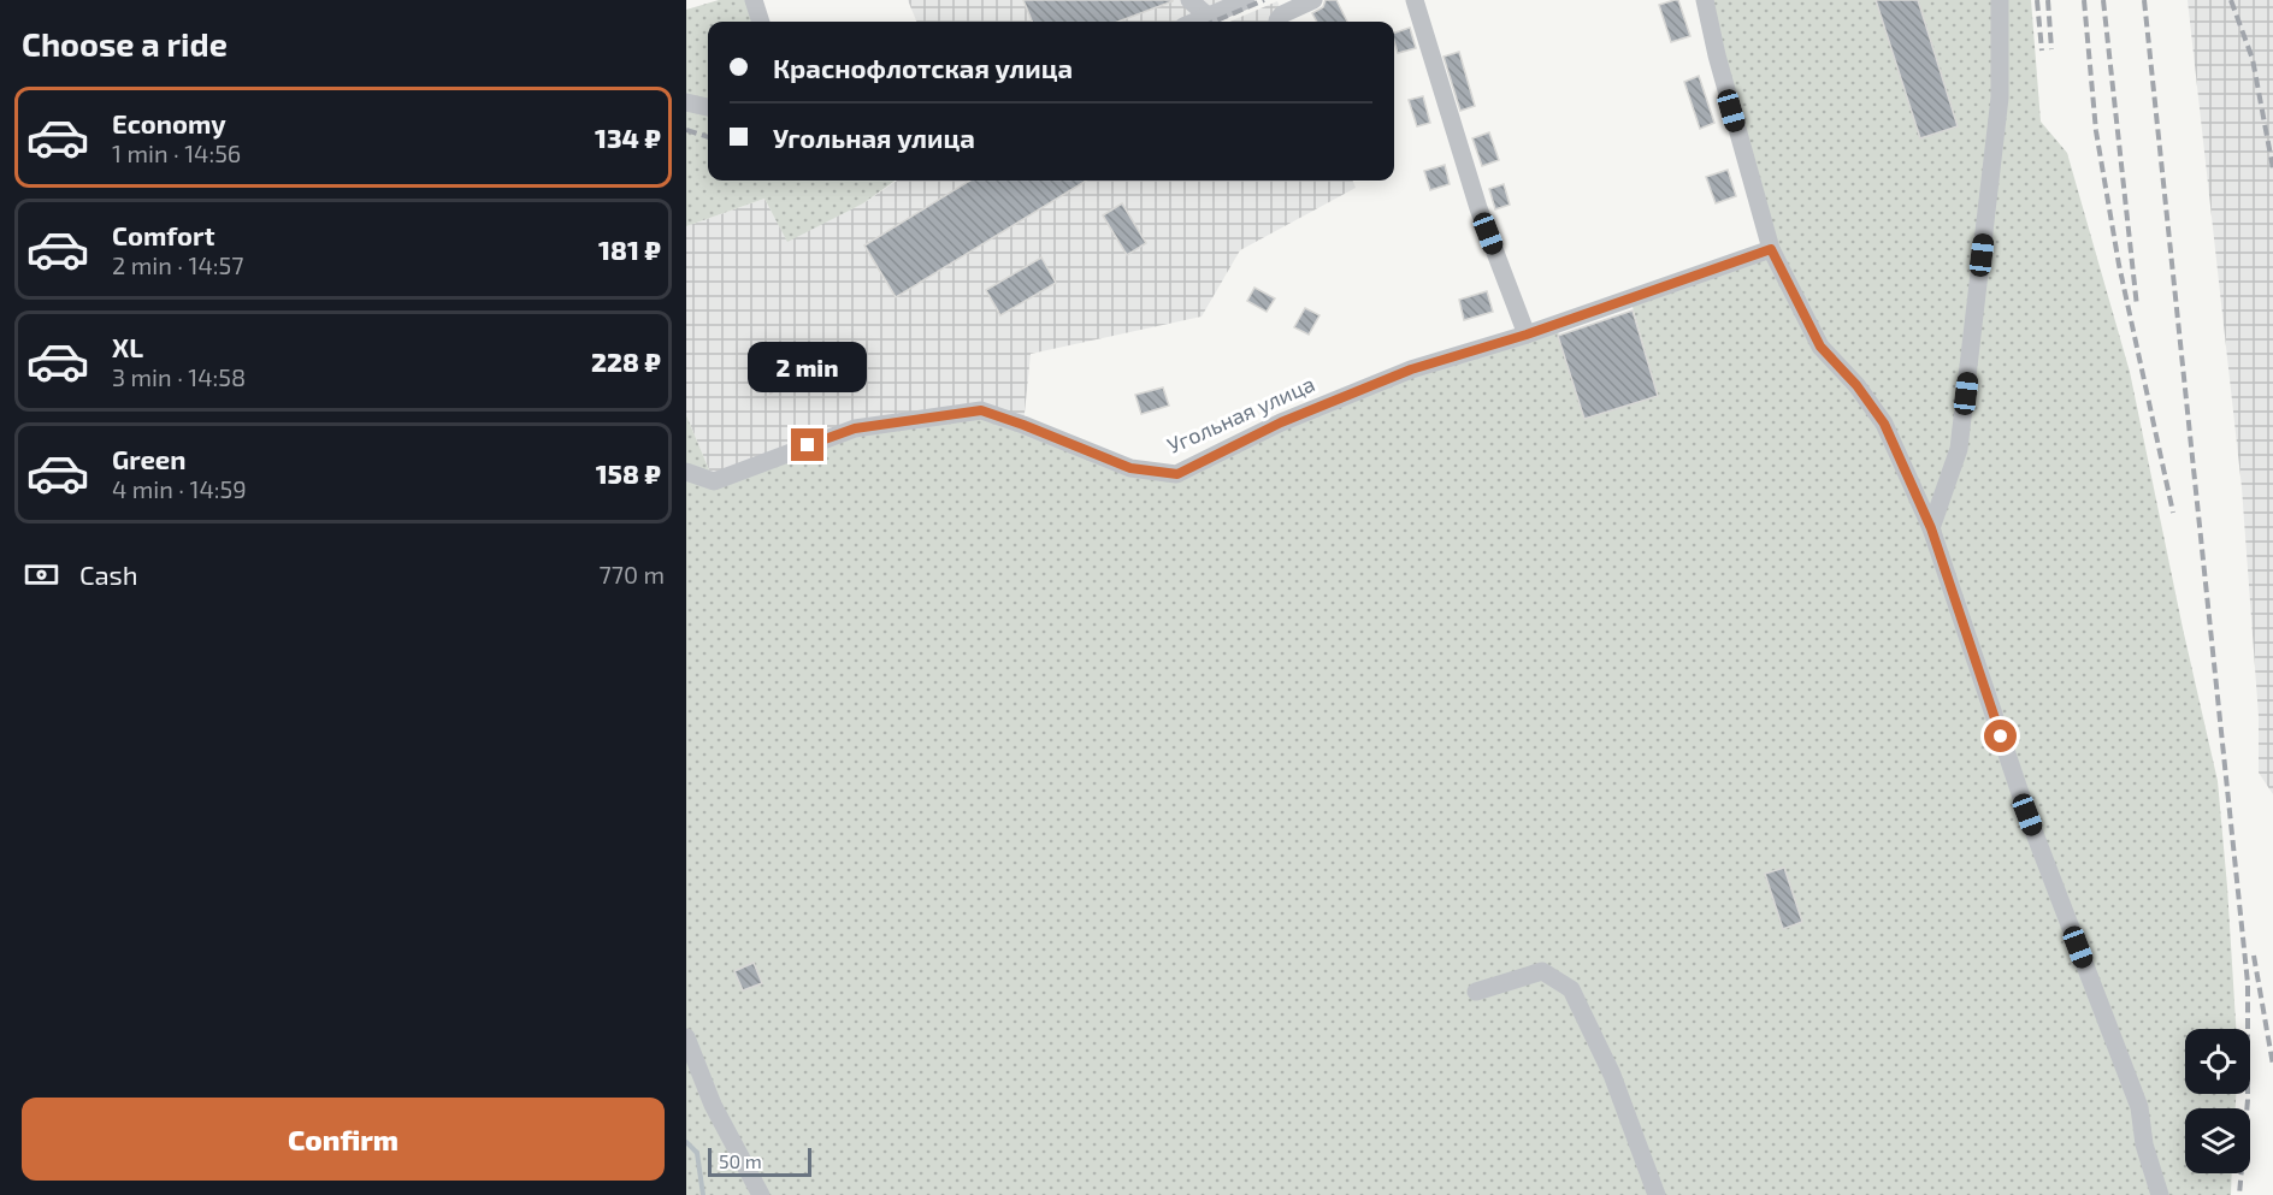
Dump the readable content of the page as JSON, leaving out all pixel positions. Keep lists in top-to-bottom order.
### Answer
{
  "streets": {
    "street": ["Угольная улица"]
  },
  "scale_bar": "50 m",
  "page": {
    "heading": "Choose a ride",
    "banner": ["Краснофлотская улица", "Угольная улица"],
    "list": [
      {
        "name": "Economy",
        "note": "1 min · 14:56",
        "value": "134 ₽"
      },
      {
        "name": "Comfort",
        "note": "2 min · 14:57",
        "value": "181 ₽"
      },
      {
        "name": "XL",
        "note": "3 min · 14:58",
        "value": "228 ₽"
      },
      {
        "name": "Green",
        "note": "4 min · 14:59",
        "value": "158 ₽"
      }
    ],
    "bubble": "2 min",
    "pay": ["Cash", "770 m"],
    "buttons": "Confirm",
    "scale": "50 m"
  }
}
